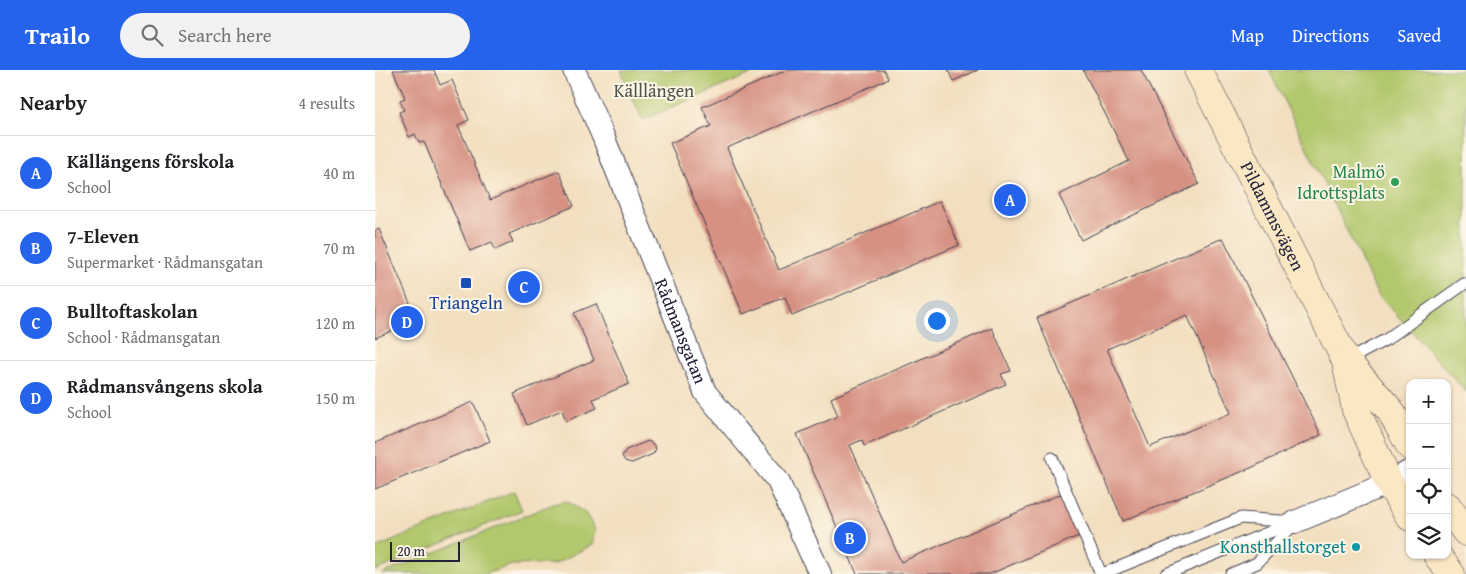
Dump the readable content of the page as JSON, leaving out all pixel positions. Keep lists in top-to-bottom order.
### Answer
{
  "streets": {
    "main road": ["Pildammsvägen"],
    "street": ["Rådmansgatan"]
  },
  "parks": ["Källlängen"],
  "places": {
    "other": ["Malmö Idrottsplats", "Konsthallstorget"],
    "transit": ["Triangeln"]
  },
  "scale_bar": "20 m",
  "page": {
    "header": "Trailo",
    "search": "Search here",
    "nav": ["Map", "Directions", "Saved"],
    "heading": ["Nearby", "4 results"],
    "list": [
      {
        "mark": "A",
        "name": "Källängens förskola",
        "note": "School",
        "value": "40 m"
      },
      {
        "mark": "B",
        "name": "7-Eleven",
        "note": "Supermarket · Rådmansgatan",
        "value": "70 m"
      },
      {
        "mark": "C",
        "name": "Bulltoftaskolan",
        "note": "School · Rådmansgatan",
        "value": "120 m"
      },
      {
        "mark": "D",
        "name": "Rådmansvångens skola",
        "note": "School",
        "value": "150 m"
      }
    ],
    "pins": [
      "A",
      "C",
      "D",
      "B"
    ],
    "map_buttons": ["+", "−"],
    "scale": "20 m"
  }
}
